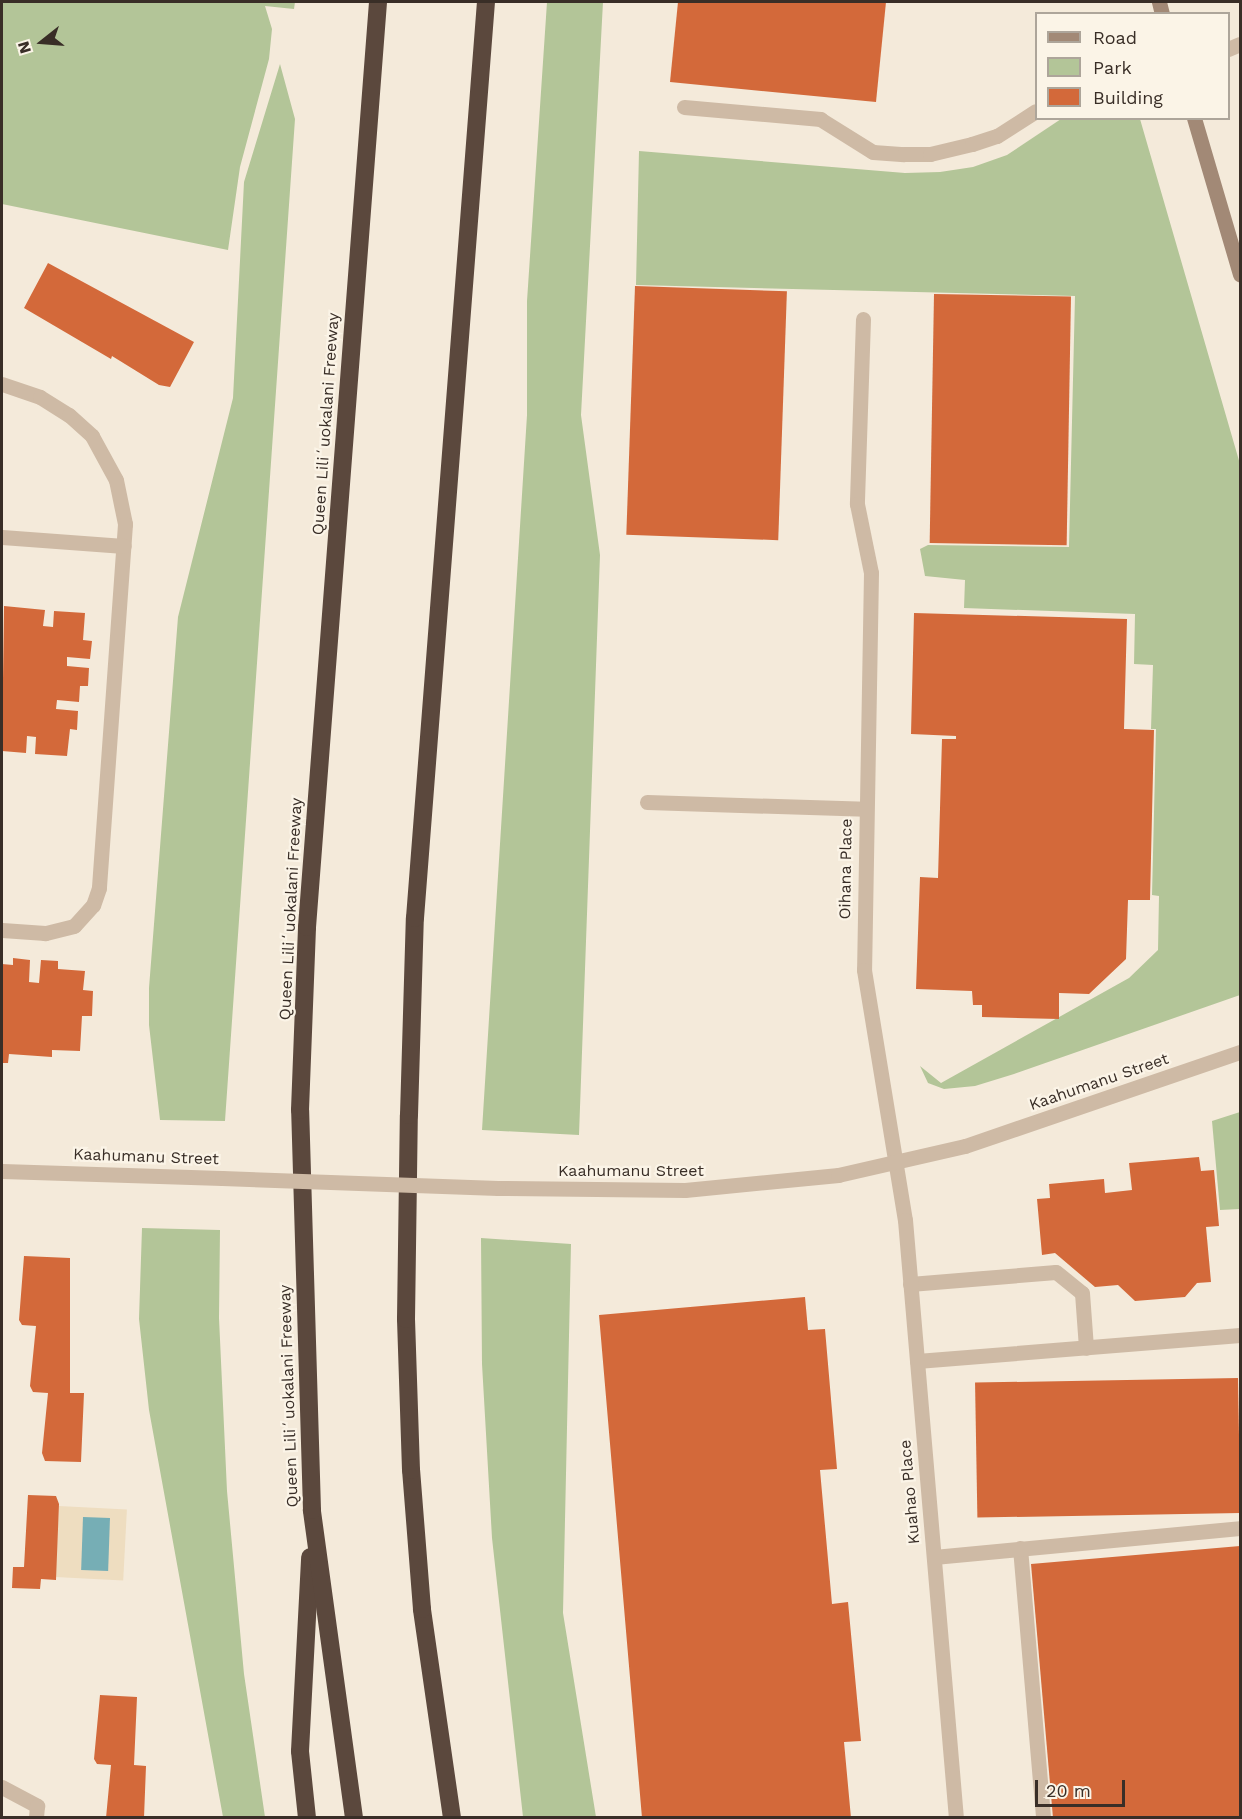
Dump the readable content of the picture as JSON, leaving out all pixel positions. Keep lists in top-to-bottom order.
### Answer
{
  "streets": {
    "highway": ["Queen Liliʻuokalani Freeway"],
    "street": ["Oihana Place", "Kaahumanu Street", "Kuahao Place"]
  },
  "crossings": [
    ["Oihana Place", "Kaahumanu Street"],
    ["Oihana Place", "Kuahao Place"],
    ["Kaahumanu Street", "Kuahao Place"]
  ],
  "legend": ["Road", "Park", "Building"],
  "scale_bar": "20 m",
  "north": "left"
}
